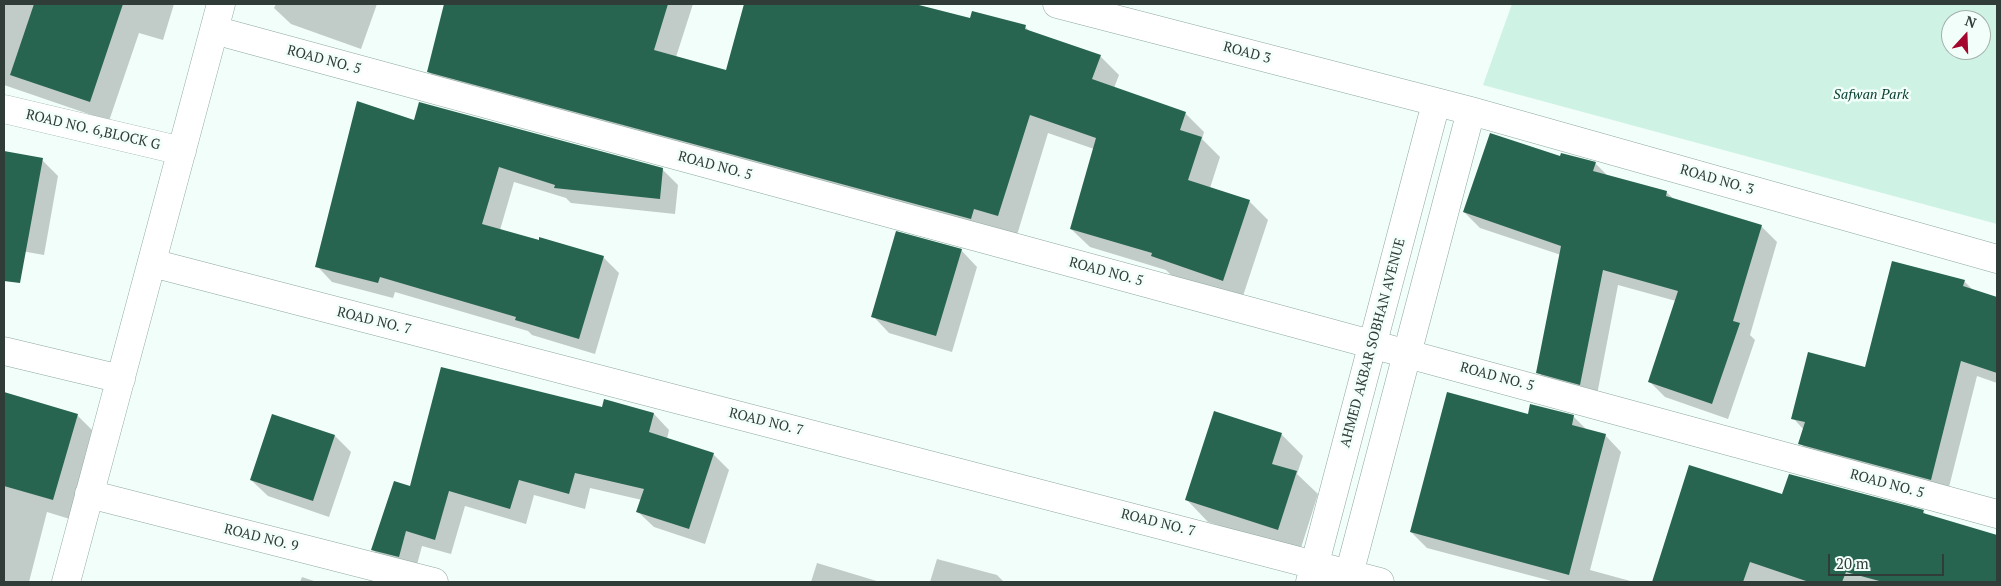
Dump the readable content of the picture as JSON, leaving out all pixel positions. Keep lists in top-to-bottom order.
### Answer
{
  "streets": {
    "street": [
      "ROAD 3",
      "ROAD NO. 5",
      "ROAD NO. 6,BLOCK G",
      "ROAD NO. 3",
      "ROAD NO. 7",
      "AHMED AKBAR SOBHAN AVENUE",
      "ROAD NO. 9"
    ]
  },
  "crossings": [
    ["ROAD 3", "ROAD NO. 3"],
    ["ROAD 3", "AHMED AKBAR SOBHAN AVENUE"],
    ["ROAD NO. 5", "AHMED AKBAR SOBHAN AVENUE"],
    ["ROAD NO. 3", "AHMED AKBAR SOBHAN AVENUE"],
    ["ROAD NO. 7", "AHMED AKBAR SOBHAN AVENUE"]
  ],
  "parks": ["Safwan Park"],
  "scale_bar": "20 m",
  "north": "top"
}
